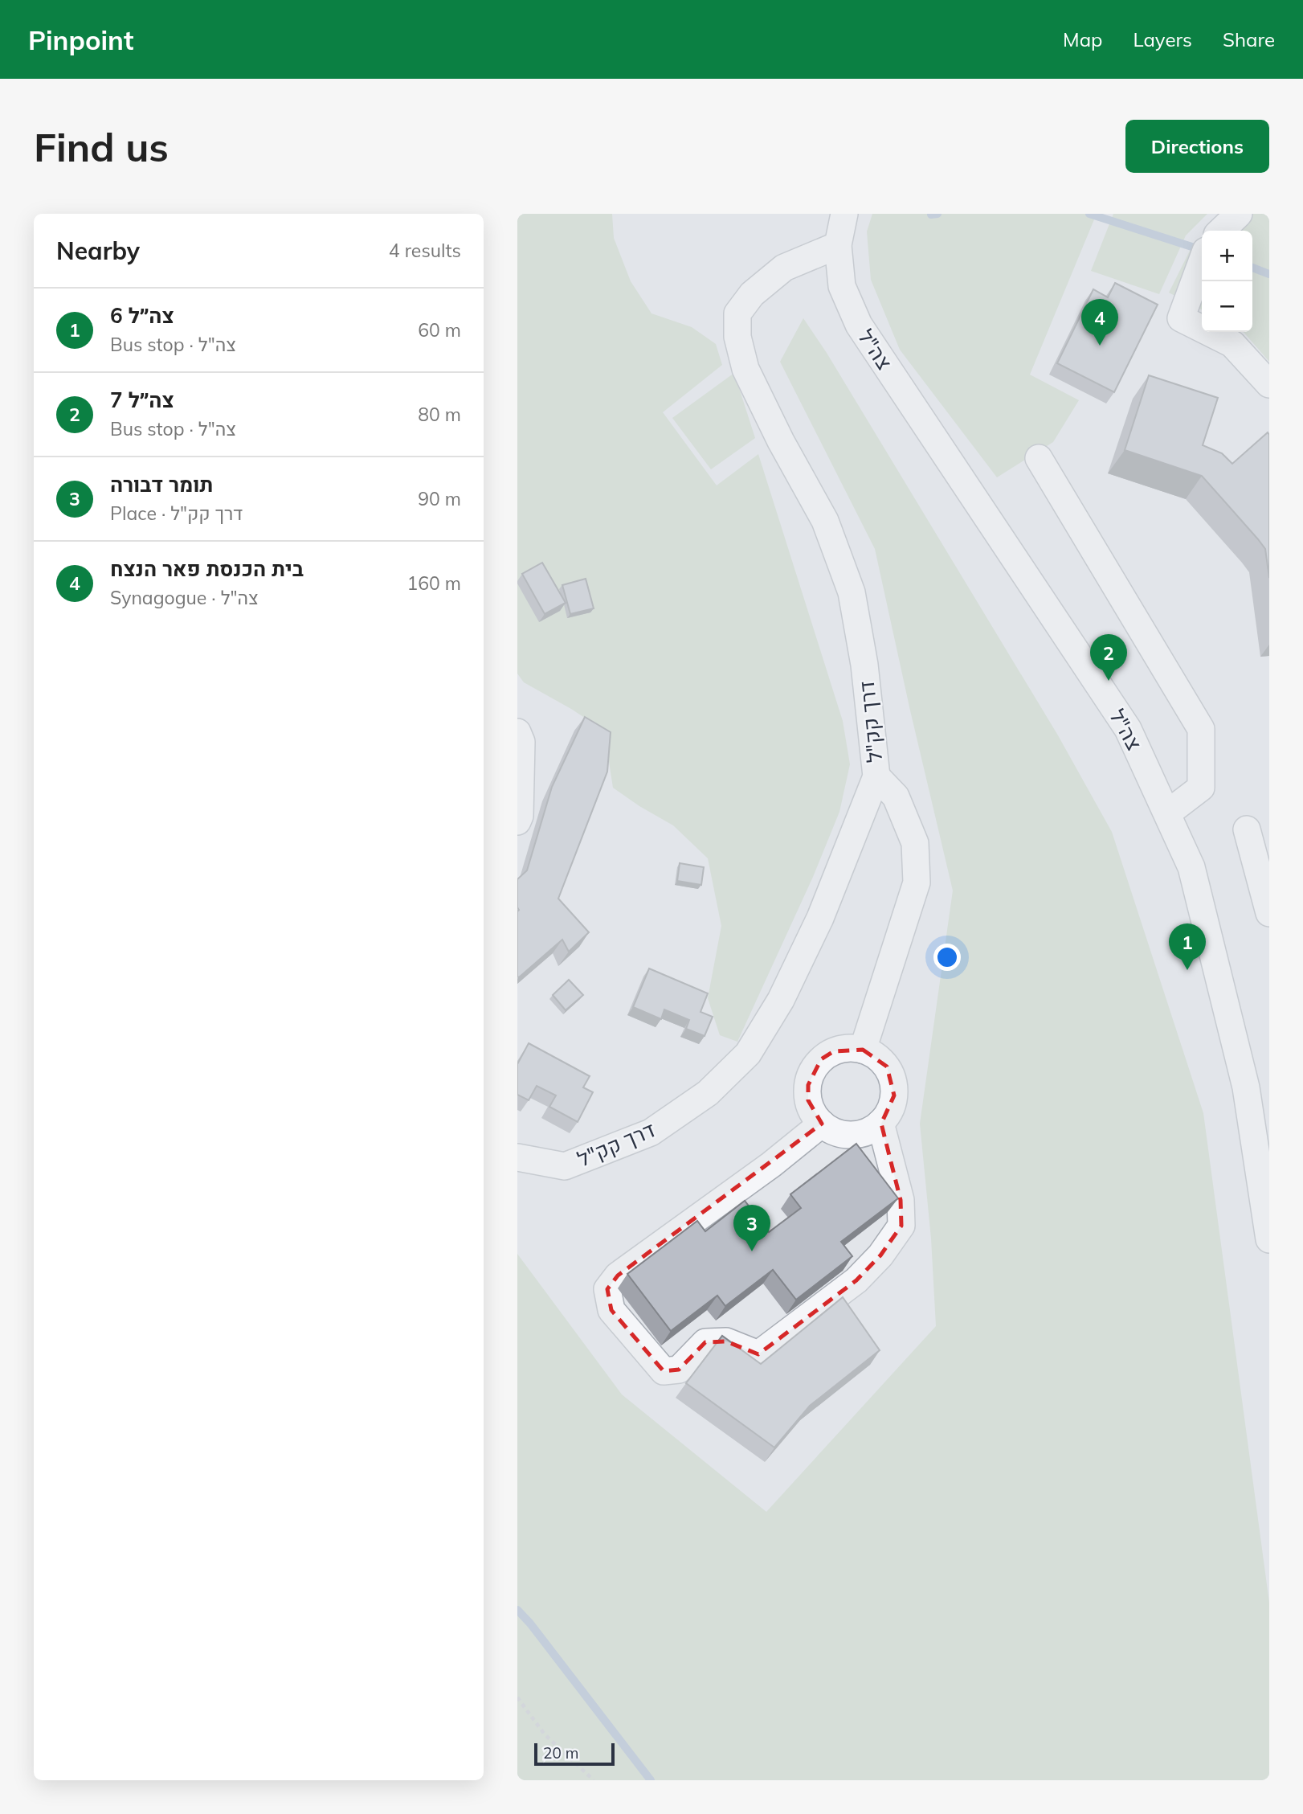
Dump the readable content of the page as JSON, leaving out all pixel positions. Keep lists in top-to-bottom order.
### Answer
{
  "streets": {
    "street": ["צה\"ל", "דרך קק\"ל"]
  },
  "crossings": [
    ["צה\"ל", "דרך קק\"ל"]
  ],
  "scale_bar": "20 m",
  "page": {
    "header": "Pinpoint",
    "nav": ["Map", "Layers", "Share"],
    "buttons": "Directions",
    "title": "Find us",
    "heading": ["Nearby", "4 results"],
    "map_buttons": ["+", "−"],
    "list": [
      {
        "mark": "1",
        "name": "צה״ל 6",
        "note": "Bus stop · צה\"ל",
        "value": "60 m"
      },
      {
        "mark": "2",
        "name": "צה״ל 7",
        "note": "Bus stop · צה\"ל",
        "value": "80 m"
      },
      {
        "mark": "3",
        "name": "תומר דבורה",
        "note": "Place · דרך קק\"ל",
        "value": "90 m"
      },
      {
        "mark": "4",
        "name": "בית הכנסת פאר הנצח",
        "note": "Synagogue · צה\"ל",
        "value": "160 m"
      }
    ],
    "pins": [
      "4",
      "2",
      "1",
      "3"
    ],
    "scale": "20 m"
  }
}
